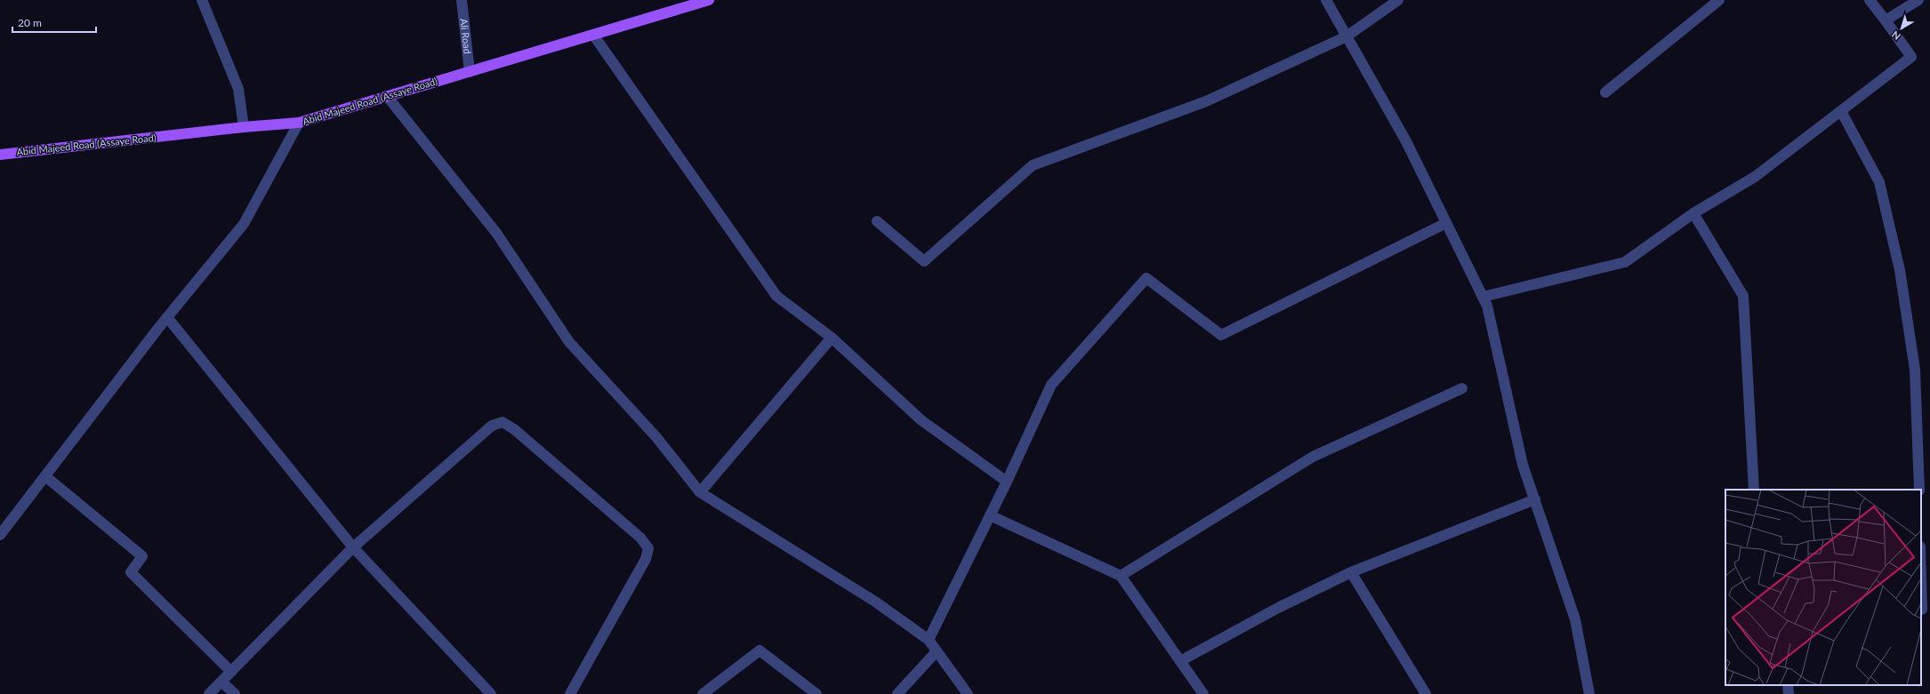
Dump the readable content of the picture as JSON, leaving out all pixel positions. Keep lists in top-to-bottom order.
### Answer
{
  "streets": {
    "main road": ["Abid Majeed Road (Assaye Road)"],
    "street": ["Ali Road"]
  },
  "crossings": [
    ["Ali Road", "Abid Majeed Road (Assaye Road)"]
  ],
  "scale_bar": "20 m",
  "north": "bottom left"
}
